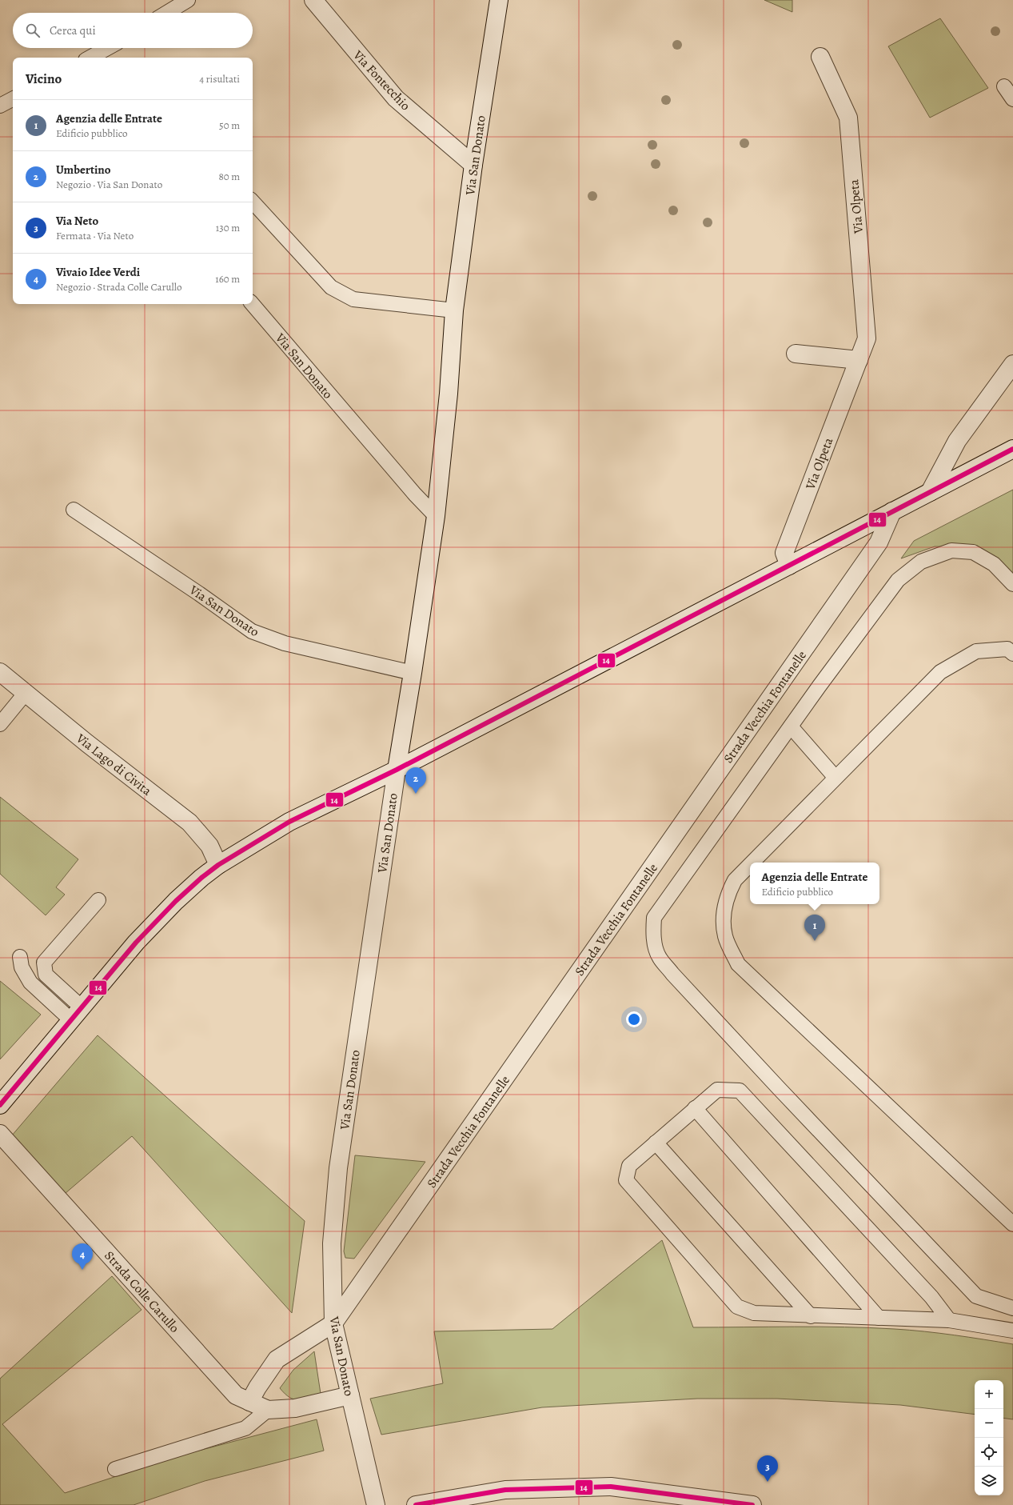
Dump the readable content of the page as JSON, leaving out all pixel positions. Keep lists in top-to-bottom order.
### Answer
{
  "streets": {
    "street": [
      "Via Fontecchio",
      "Via San Donato",
      "Via Olpeta",
      "Strada Vecchia Fontanelle",
      "Via Lago di Civita",
      "Strada Colle Carullo"
    ]
  },
  "crossings": [
    ["Via Fontecchio", "Via San Donato"],
    ["Via San Donato", "Strada Vecchia Fontanelle"],
    ["Via San Donato", "Strada Colle Carullo"]
  ],
  "lines": ["transit line 14"],
  "page": {
    "search": "Cerca qui",
    "heading": ["Vicino", "4 risultati"],
    "list": [
      {
        "mark": "1",
        "name": "Agenzia delle Entrate",
        "note": "Edificio pubblico",
        "value": "50 m"
      },
      {
        "mark": "2",
        "name": "Umbertino",
        "note": "Negozio · Via San Donato",
        "value": "80 m"
      },
      {
        "mark": "3",
        "name": "Via Neto",
        "note": "Fermata · Via Neto",
        "value": "130 m"
      },
      {
        "mark": "4",
        "name": "Vivaio Idee Verdi",
        "note": "Negozio · Strada Colle Carullo",
        "value": "160 m"
      }
    ],
    "pins": [
      "2",
      "1",
      "4",
      "3"
    ],
    "popup": ["Agenzia delle Entrate", "Edificio pubblico"],
    "map_buttons": ["+", "−"]
  }
}
